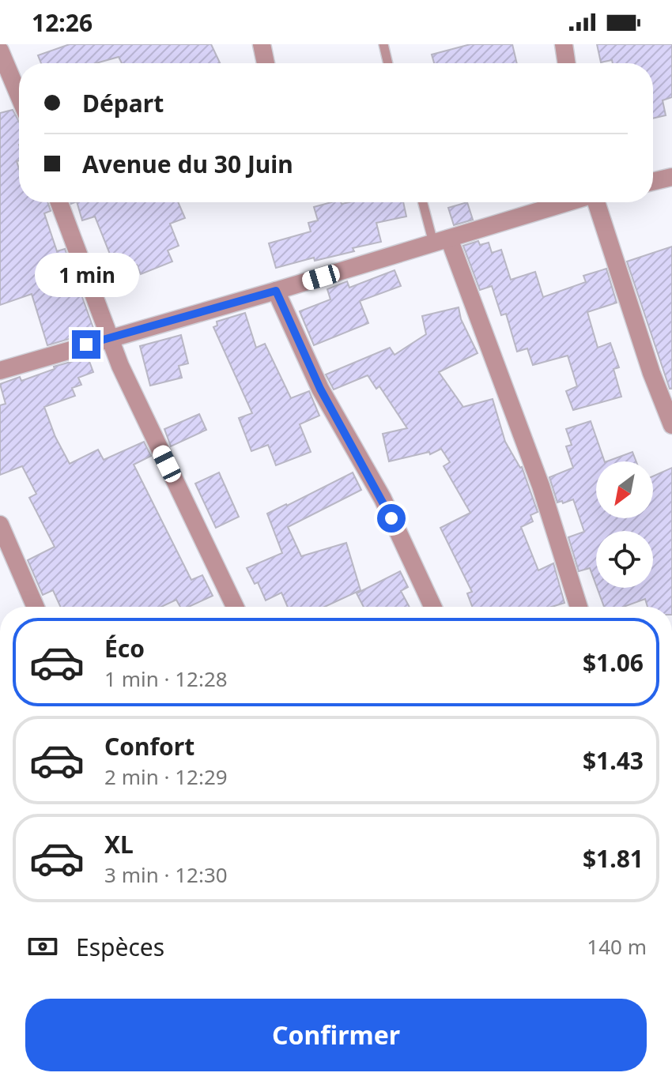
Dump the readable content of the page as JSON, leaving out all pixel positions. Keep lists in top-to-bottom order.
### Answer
{
  "north": "bottom left",
  "page": {
    "status": "12:26",
    "banner": ["Départ", "Avenue du 30 Juin"],
    "bubble": "1 min",
    "list": [
      {
        "name": "Éco",
        "note": "1 min · 12:28",
        "value": "$1.06"
      },
      {
        "name": "Confort",
        "note": "2 min · 12:29",
        "value": "$1.43"
      },
      {
        "name": "XL",
        "note": "3 min · 12:30",
        "value": "$1.81"
      }
    ],
    "pay": ["Espèces", "140 m"],
    "buttons": "Confirmer"
  }
}
